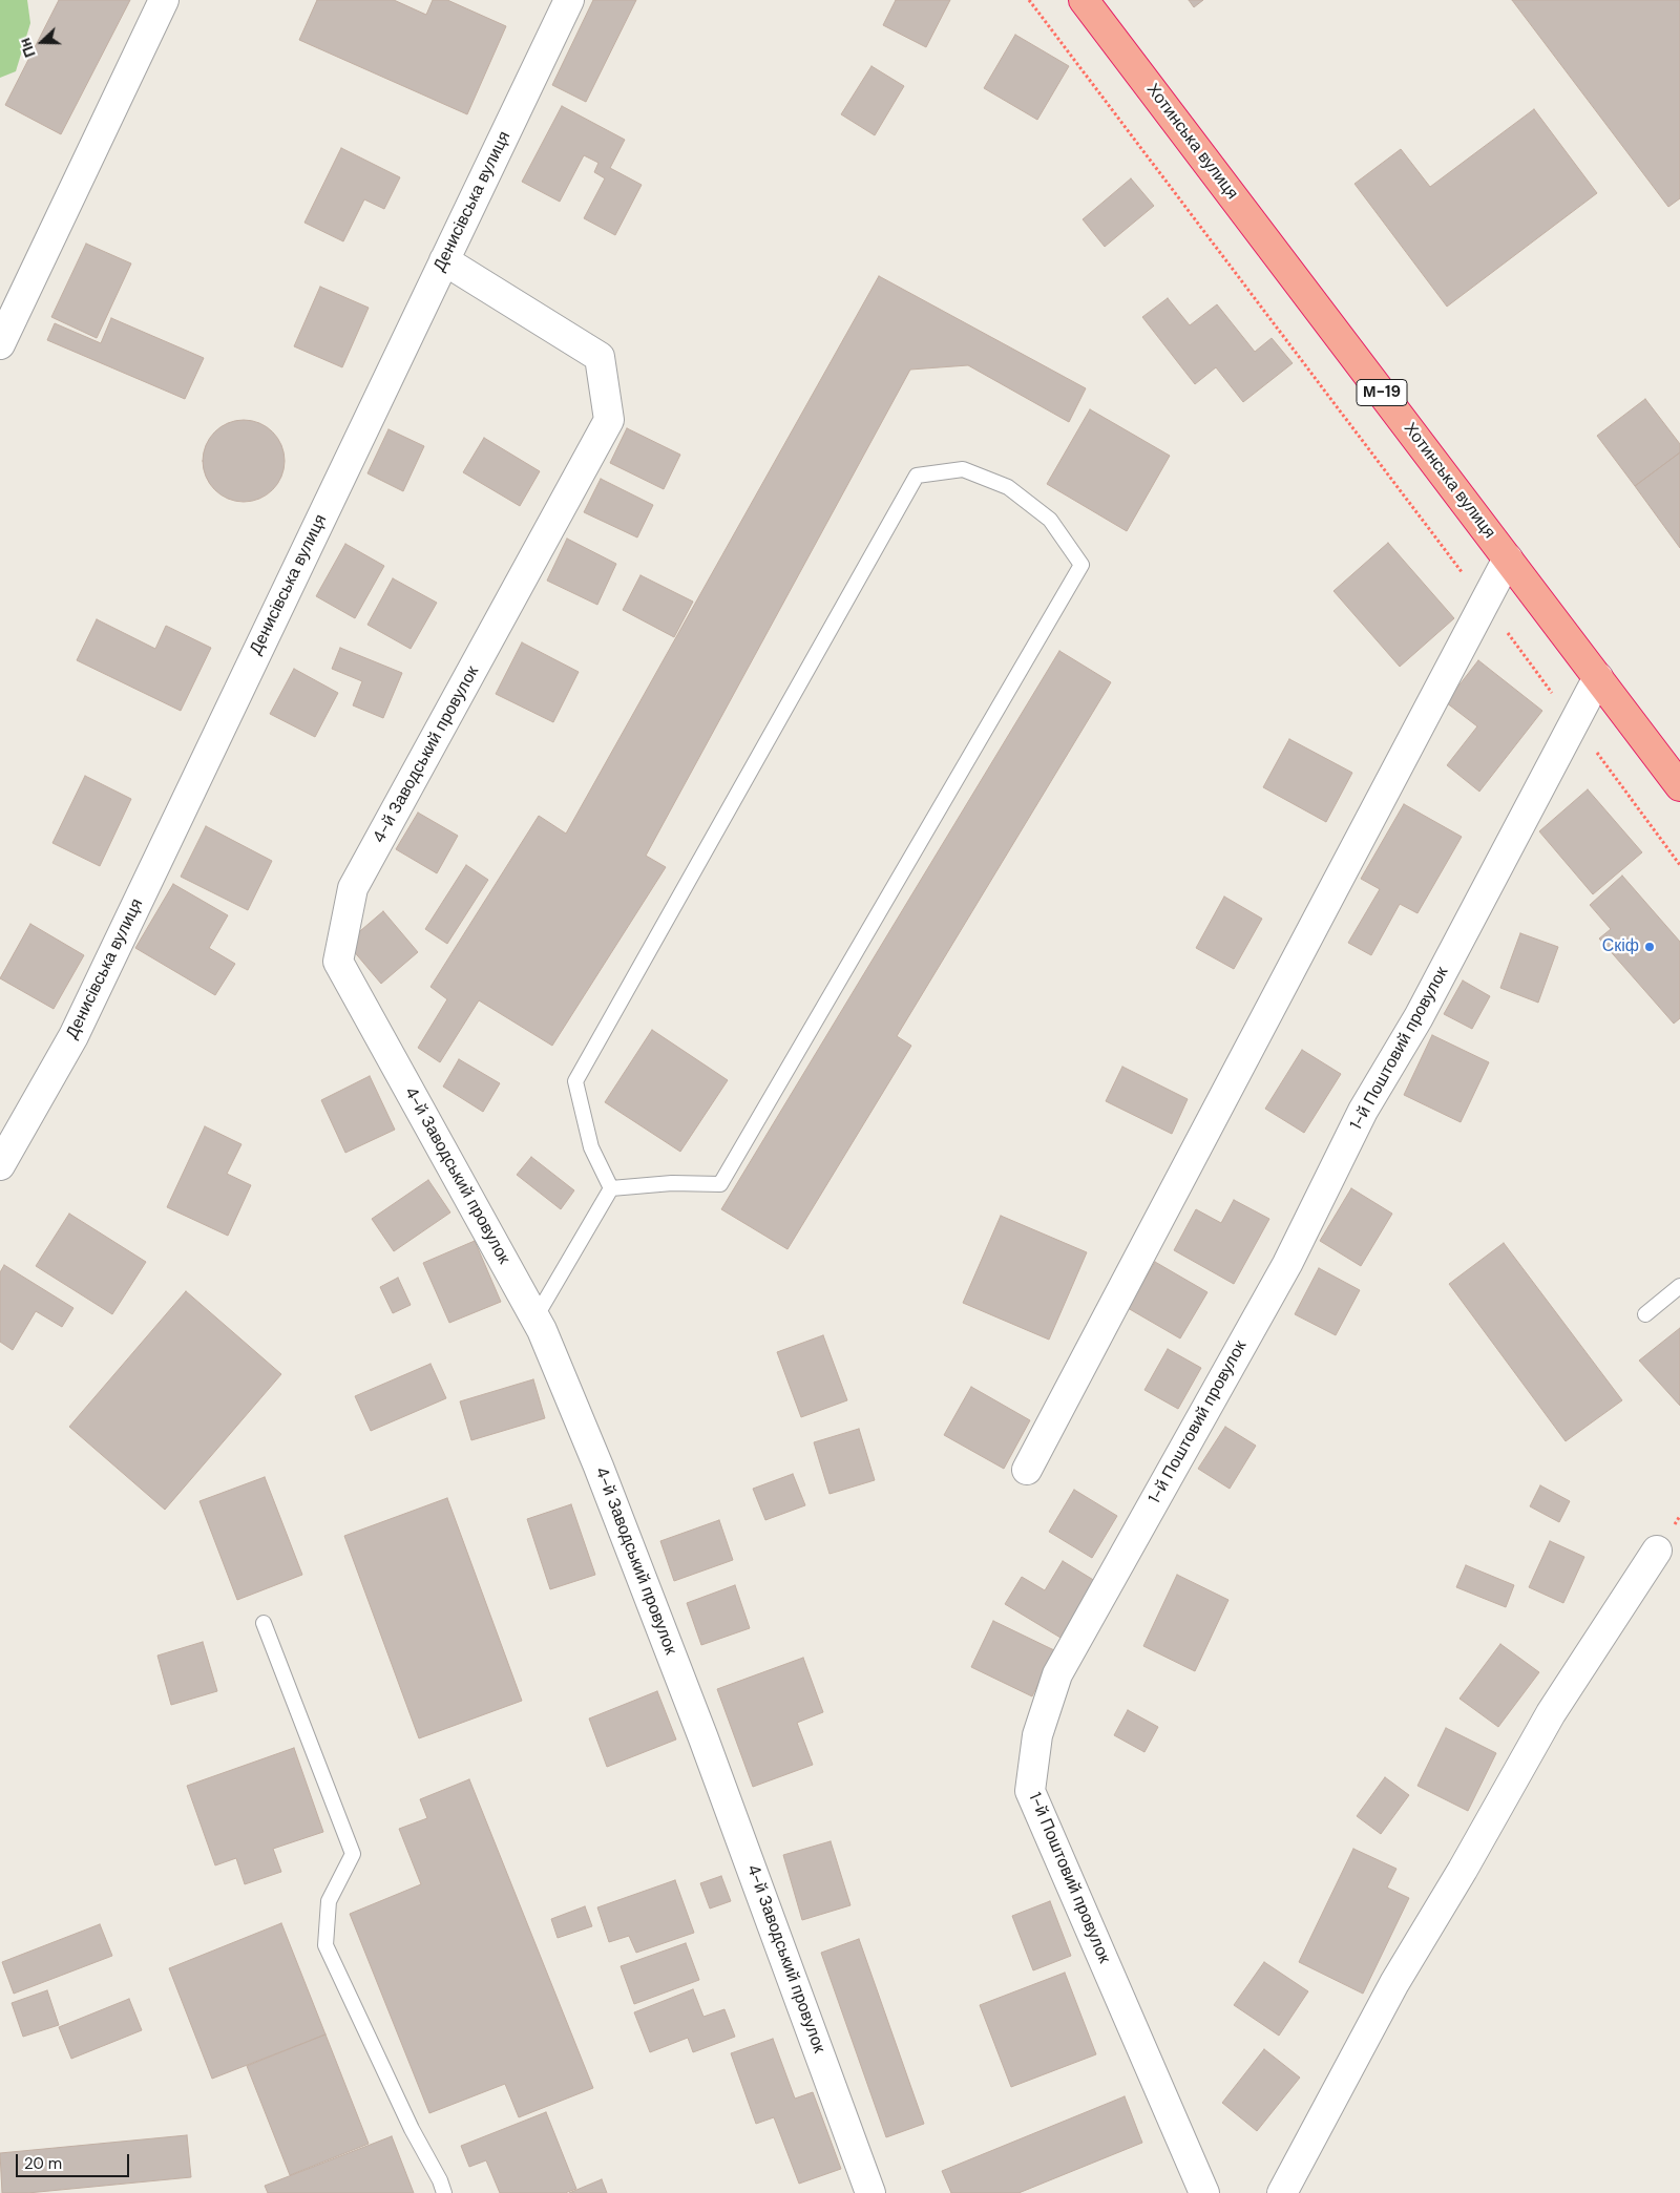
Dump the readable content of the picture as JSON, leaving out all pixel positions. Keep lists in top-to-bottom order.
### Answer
{
  "streets": {
    "highway": ["Хотинська вулиця", "М-19"],
    "street": ["Денисівська вулиця", "4-й Заводський провулок", "1-й Поштовий провулок"]
  },
  "crossings": [
    ["Хотинська вулиця", "1-й Поштовий провулок"],
    ["Денисівська вулиця", "4-й Заводський провулок"]
  ],
  "places": ["Скіф"],
  "scale_bar": "20 m",
  "north": "left"
}
